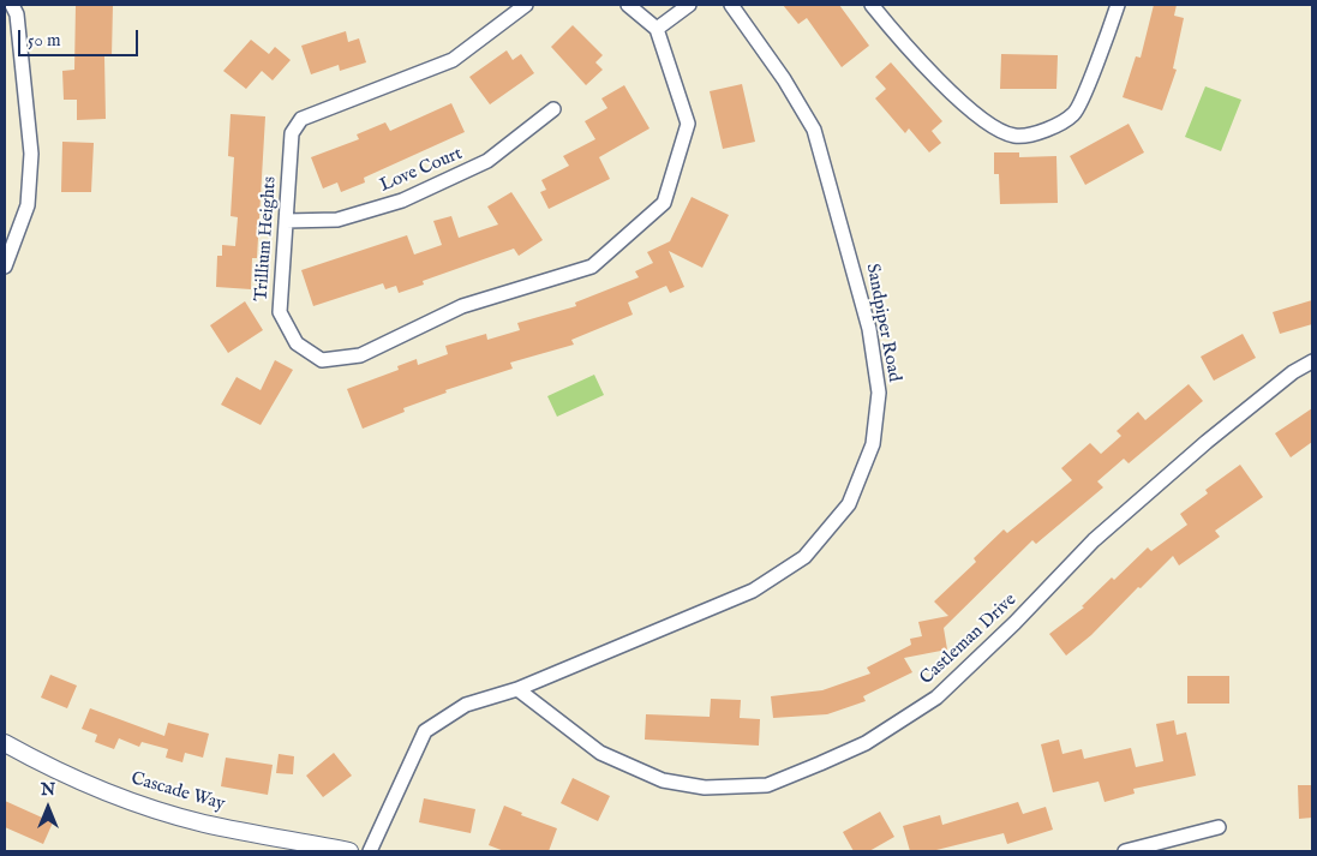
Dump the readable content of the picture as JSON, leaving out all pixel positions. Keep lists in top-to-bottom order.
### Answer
{
  "streets": {
    "street": [
      "Love Court",
      "Trillium Heights",
      "Sandpiper Road",
      "Castleman Drive",
      "Cascade Way"
    ]
  },
  "crossings": [
    ["Love Court", "Trillium Heights"],
    ["Sandpiper Road", "Castleman Drive"]
  ],
  "scale_bar": "50 m",
  "north": "top"
}
